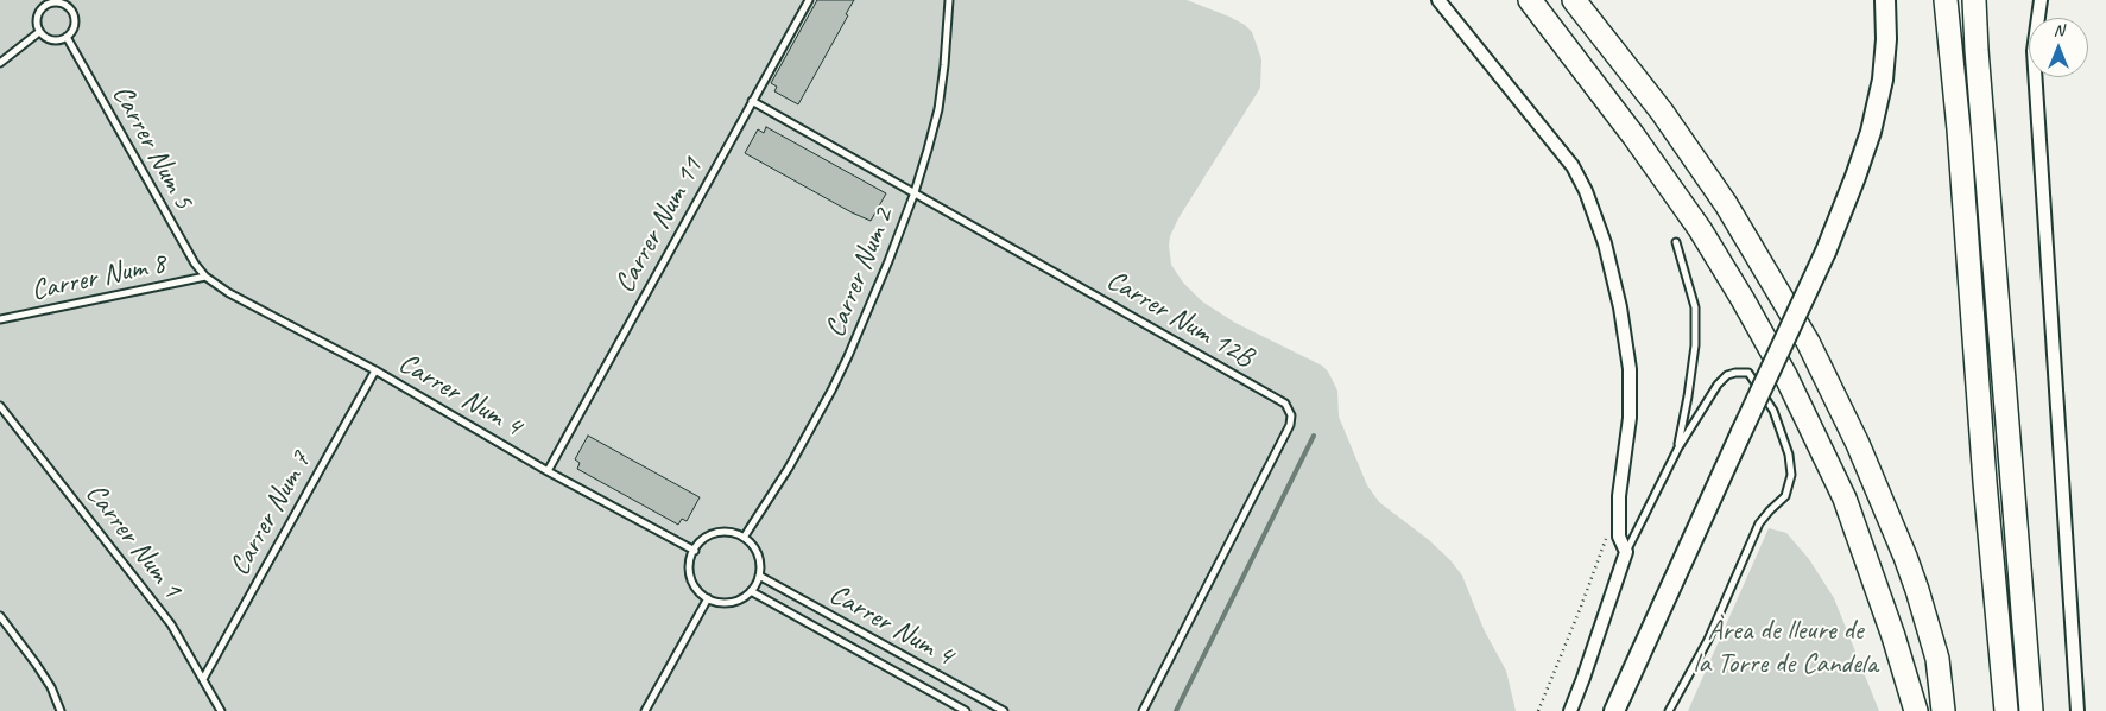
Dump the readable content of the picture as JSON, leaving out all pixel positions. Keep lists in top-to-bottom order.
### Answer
{
  "streets": {
    "lane": [
      "Carrer Num 5",
      "Carrer Num 11",
      "Carrer Num 2",
      "Carrer Num 8",
      "Carrer Num 12B",
      "Carrer Num 4",
      "Carrer Num 7",
      "Carrer Num 1"
    ]
  },
  "crossings": [
    ["Carrer Num 5", "Carrer Num 8"],
    ["Carrer Num 5", "Carrer Num 4"],
    ["Carrer Num 11", "Carrer Num 12B"],
    ["Carrer Num 11", "Carrer Num 4"],
    ["Carrer Num 2", "Carrer Num 12B"],
    ["Carrer Num 2", "Carrer Num 4"],
    ["Carrer Num 8", "Carrer Num 4"],
    ["Carrer Num 4", "Carrer Num 7"],
    ["Carrer Num 7", "Carrer Num 1"]
  ],
  "parks": ["Àrea de lleure de la Torre de Candela"],
  "north": "top"
}
